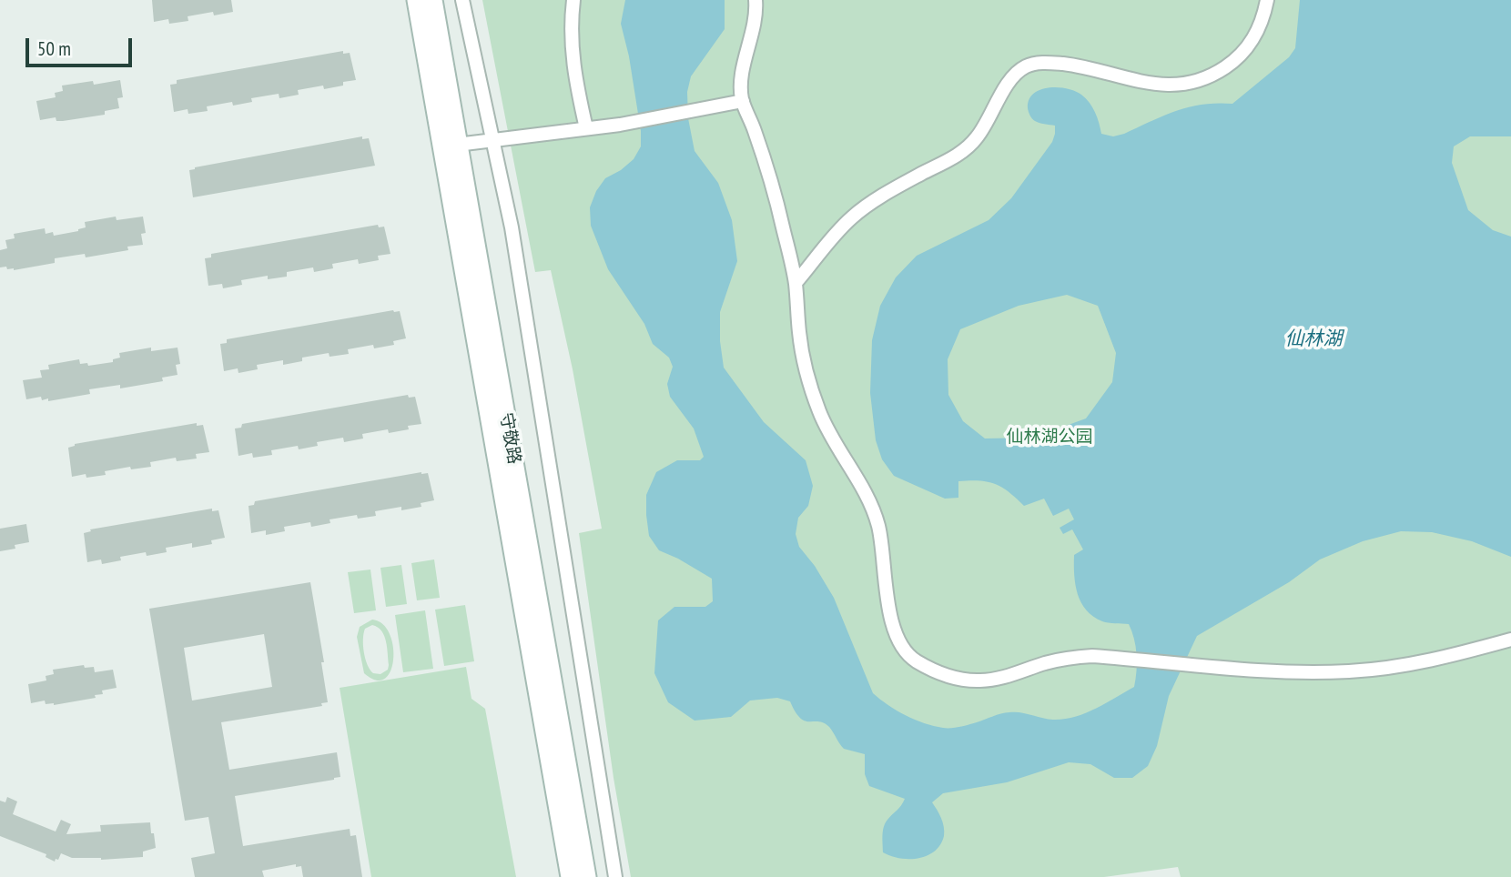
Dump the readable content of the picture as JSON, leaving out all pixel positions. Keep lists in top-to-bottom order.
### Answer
{
  "streets": {
    "main road": ["守敬路"]
  },
  "water": ["仙林湖"],
  "parks": ["仙林湖公园"],
  "scale_bar": "50 m"
}
